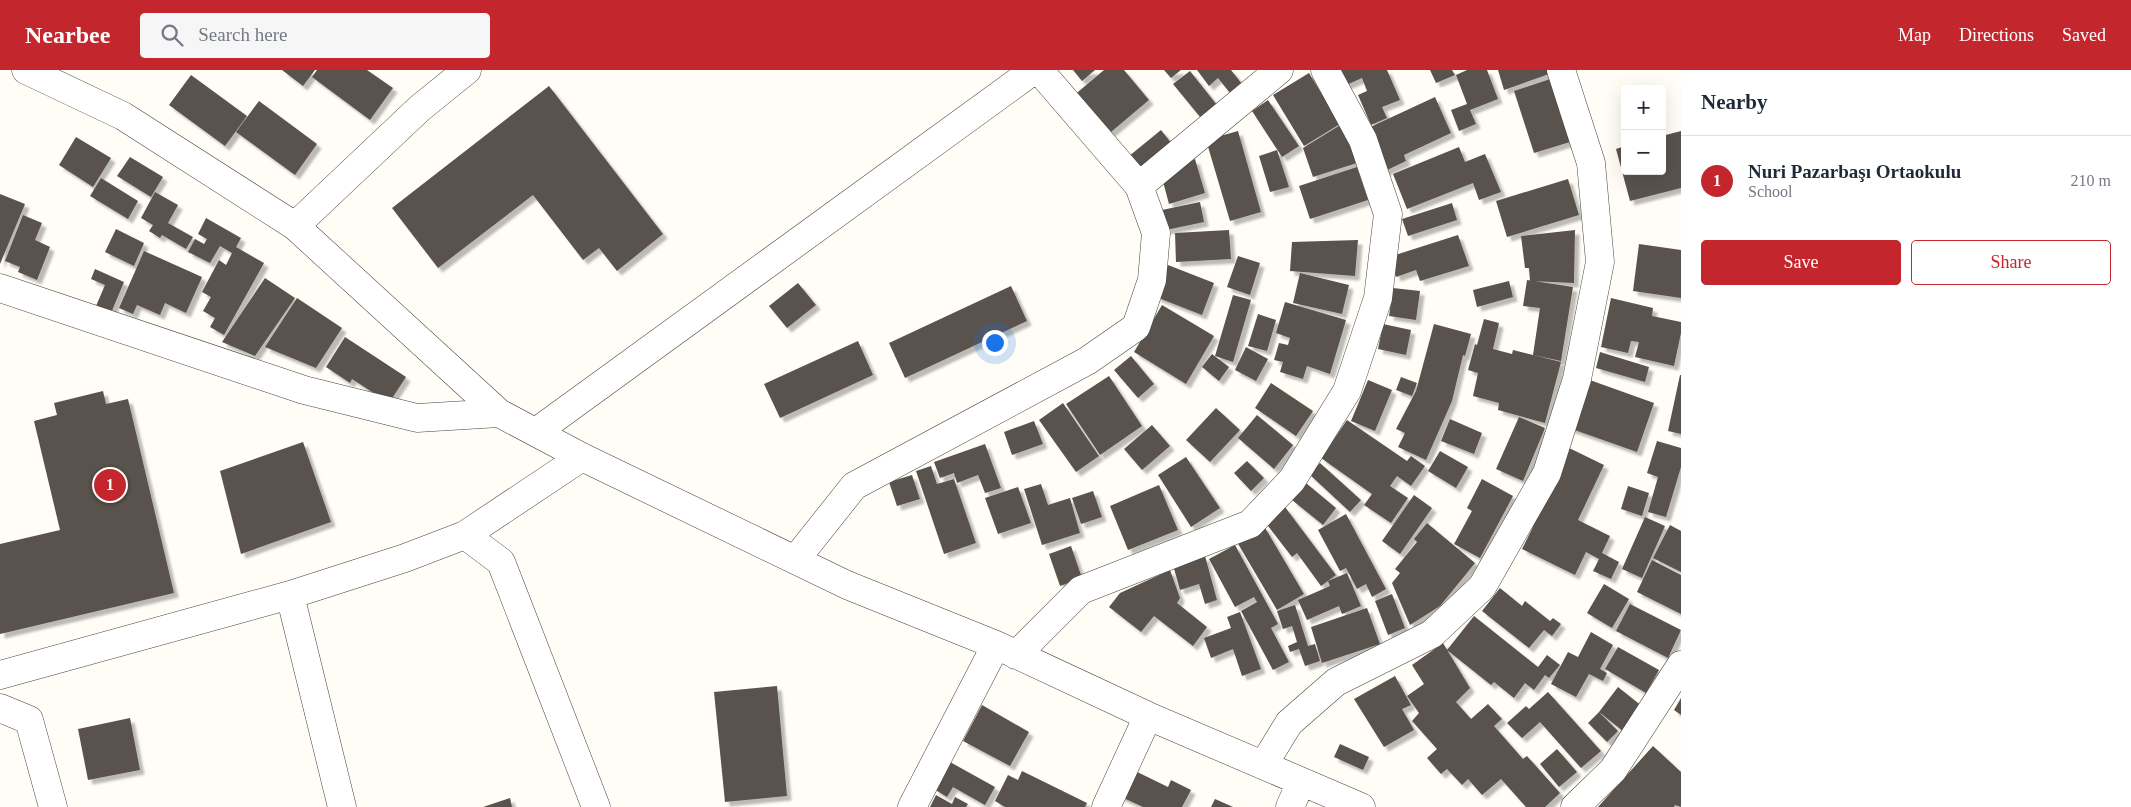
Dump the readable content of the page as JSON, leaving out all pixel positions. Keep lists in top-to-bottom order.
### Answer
{
  "page": {
    "header": "Nearbee",
    "search": "Search here",
    "nav": ["Map", "Directions", "Saved"],
    "heading": "Nearby",
    "map_buttons": ["+", "−"],
    "list": [
      {
        "mark": "1",
        "name": "Nuri Pazarbaşı Ortaokulu",
        "note": "School",
        "value": "210 m"
      }
    ],
    "buttons": ["Save", "Share"],
    "pins": "1"
  }
}
